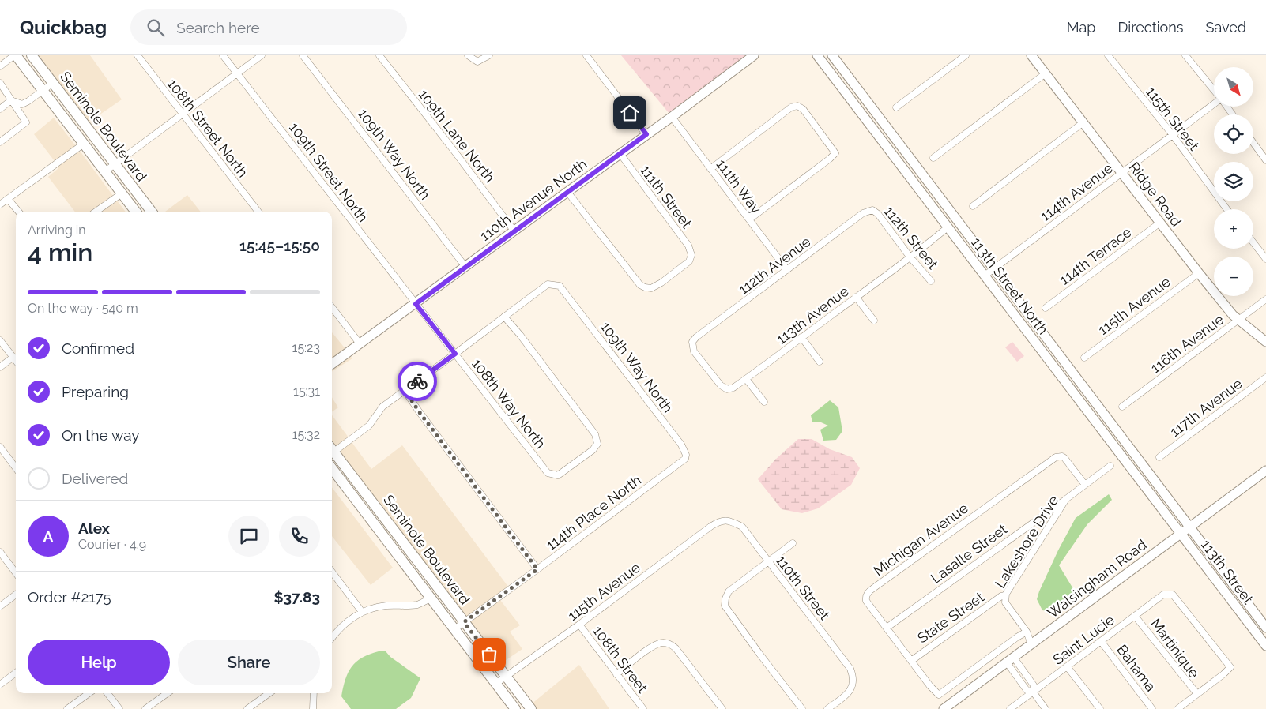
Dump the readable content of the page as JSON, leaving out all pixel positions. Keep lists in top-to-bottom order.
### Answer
{
  "streets": {
    "main road": [
      "Seminole Boulevard",
      "Ridge Road",
      "110th Avenue North",
      "113th Street North",
      "113th Street",
      "Walsingham Road"
    ],
    "street": [
      "115th Street",
      "108th Street North",
      "109th Lane North",
      "109th Way North",
      "109th Street North",
      "111th Way",
      "114th Avenue",
      "111th Street",
      "112th Street",
      "114th Terrace",
      "112th Avenue",
      "115th Avenue",
      "113th Avenue",
      "116th Avenue",
      "108th Way North",
      "117th Avenue",
      "114th Place North",
      "Michigan Avenue",
      "Lakeshore Drive",
      "Lasalle Street",
      "110th Street",
      "State Street",
      "Saint Lucie",
      "Martinique",
      "108th Street",
      "Bahama"
    ]
  },
  "crossings": [
    ["115th Street", "114th Avenue"],
    ["Seminole Boulevard", "115th Avenue"],
    ["Seminole Boulevard", "114th Place North"],
    ["109th Lane North", "110th Avenue North"],
    ["109th Way North", "110th Avenue North"],
    ["109th Way North", "108th Way North"],
    ["109th Way North", "114th Place North"],
    ["109th Street North", "110th Avenue North"],
    ["109th Street North", "108th Way North"],
    ["111th Way", "110th Avenue North"],
    ["111th Way", "112th Avenue"],
    ["114th Avenue", "Ridge Road"],
    ["114th Avenue", "113th Street North"],
    ["Ridge Road", "114th Terrace"],
    ["Ridge Road", "115th Avenue"],
    ["Ridge Road", "116th Avenue"],
    ["111th Street", "110th Avenue North"],
    ["110th Avenue North", "108th Way North"],
    ["112th Street", "112th Avenue"],
    ["112th Street", "113th Avenue"],
    ["112th Avenue", "113th Avenue"],
    ["113th Street North", "113th Avenue"],
    ["113th Street North", "113th Street"],
    ["113th Street North", "Walsingham Road"],
    ["115th Avenue", "110th Street"],
    ["115th Avenue", "108th Street"],
    ["Michigan Avenue", "Lakeshore Drive"],
    ["Michigan Avenue", "Lasalle Street"],
    ["Michigan Avenue", "State Street"],
    ["Lakeshore Drive", "Lasalle Street"],
    ["Lakeshore Drive", "Walsingham Road"],
    ["Lakeshore Drive", "State Street"],
    ["113th Street", "Walsingham Road"],
    ["Saint Lucie", "Martinique"],
    ["Saint Lucie", "Bahama"]
  ],
  "north": "bottom right",
  "page": {
    "header": "Quickbag",
    "search": "Search here",
    "nav": ["Map", "Directions", "Saved"],
    "map_buttons": ["+", "−"],
    "heading": ["4 min", "Arriving in", "15:45–15:50"],
    "panel": [
      "Alex",
      "Courier · 4.9",
      "Order #2175",
      "$37.83"
    ],
    "bar": "On the way · 540 m",
    "list": [
      ["Confirmed", "15:23"],
      ["Preparing", "15:31"],
      ["On the way", "15:32"],
      "Delivered"
    ],
    "round": "A",
    "buttons": ["Help", "Share"]
  }
}
